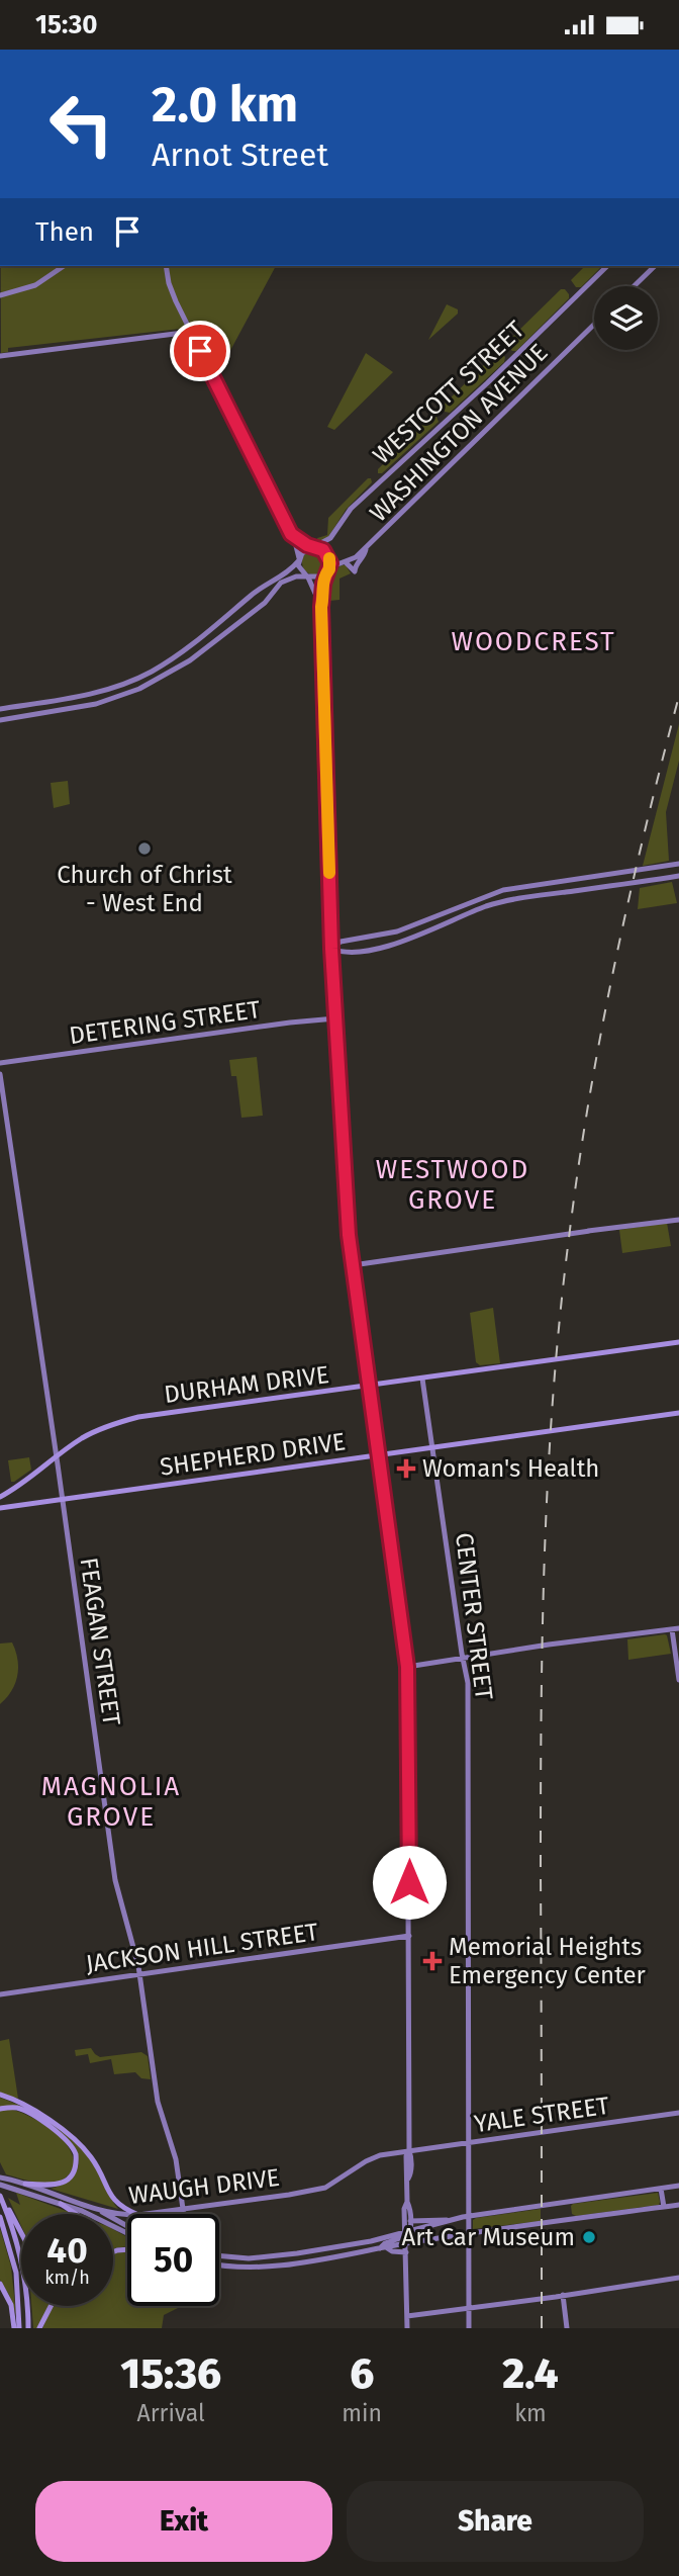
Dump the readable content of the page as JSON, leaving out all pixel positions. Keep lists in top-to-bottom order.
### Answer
{
  "streets": {
    "main road": [
      "WESTCOTT STREET",
      "WASHINGTON AVENUE",
      "DETERING STREET",
      "DURHAM DRIVE",
      "SHEPHERD DRIVE",
      "CENTER STREET",
      "FEAGAN STREET",
      "JACKSON HILL STREET",
      "YALE STREET",
      "WAUGH DRIVE"
    ]
  },
  "crossings": [
    ["WESTCOTT STREET", "WASHINGTON AVENUE"],
    ["DURHAM DRIVE", "CENTER STREET"],
    ["DURHAM DRIVE", "FEAGAN STREET"],
    ["SHEPHERD DRIVE", "CENTER STREET"],
    ["SHEPHERD DRIVE", "FEAGAN STREET"],
    ["CENTER STREET", "YALE STREET"],
    ["FEAGAN STREET", "JACKSON HILL STREET"],
    ["FEAGAN STREET", "WAUGH DRIVE"],
    ["YALE STREET", "WAUGH DRIVE"]
  ],
  "districts": ["WOODCREST", "WESTWOOD GROVE", "MAGNOLIA GROVE"],
  "places": {
    "other": ["Church of Christ - West End", "Art Car Museum"],
    "health": ["Woman's Health", "Memorial Heights Emergency Center"]
  },
  "page": {
    "status": "15:30",
    "turn": ["2.0 km", "Arnot Street"],
    "then": "Then",
    "speed": "40 km/h",
    "limit": "50",
    "eta": [
      "15:36",
      "Arrival",
      "6",
      "min",
      "2.4",
      "km"
    ],
    "buttons": ["Exit", "Share"]
  }
}
